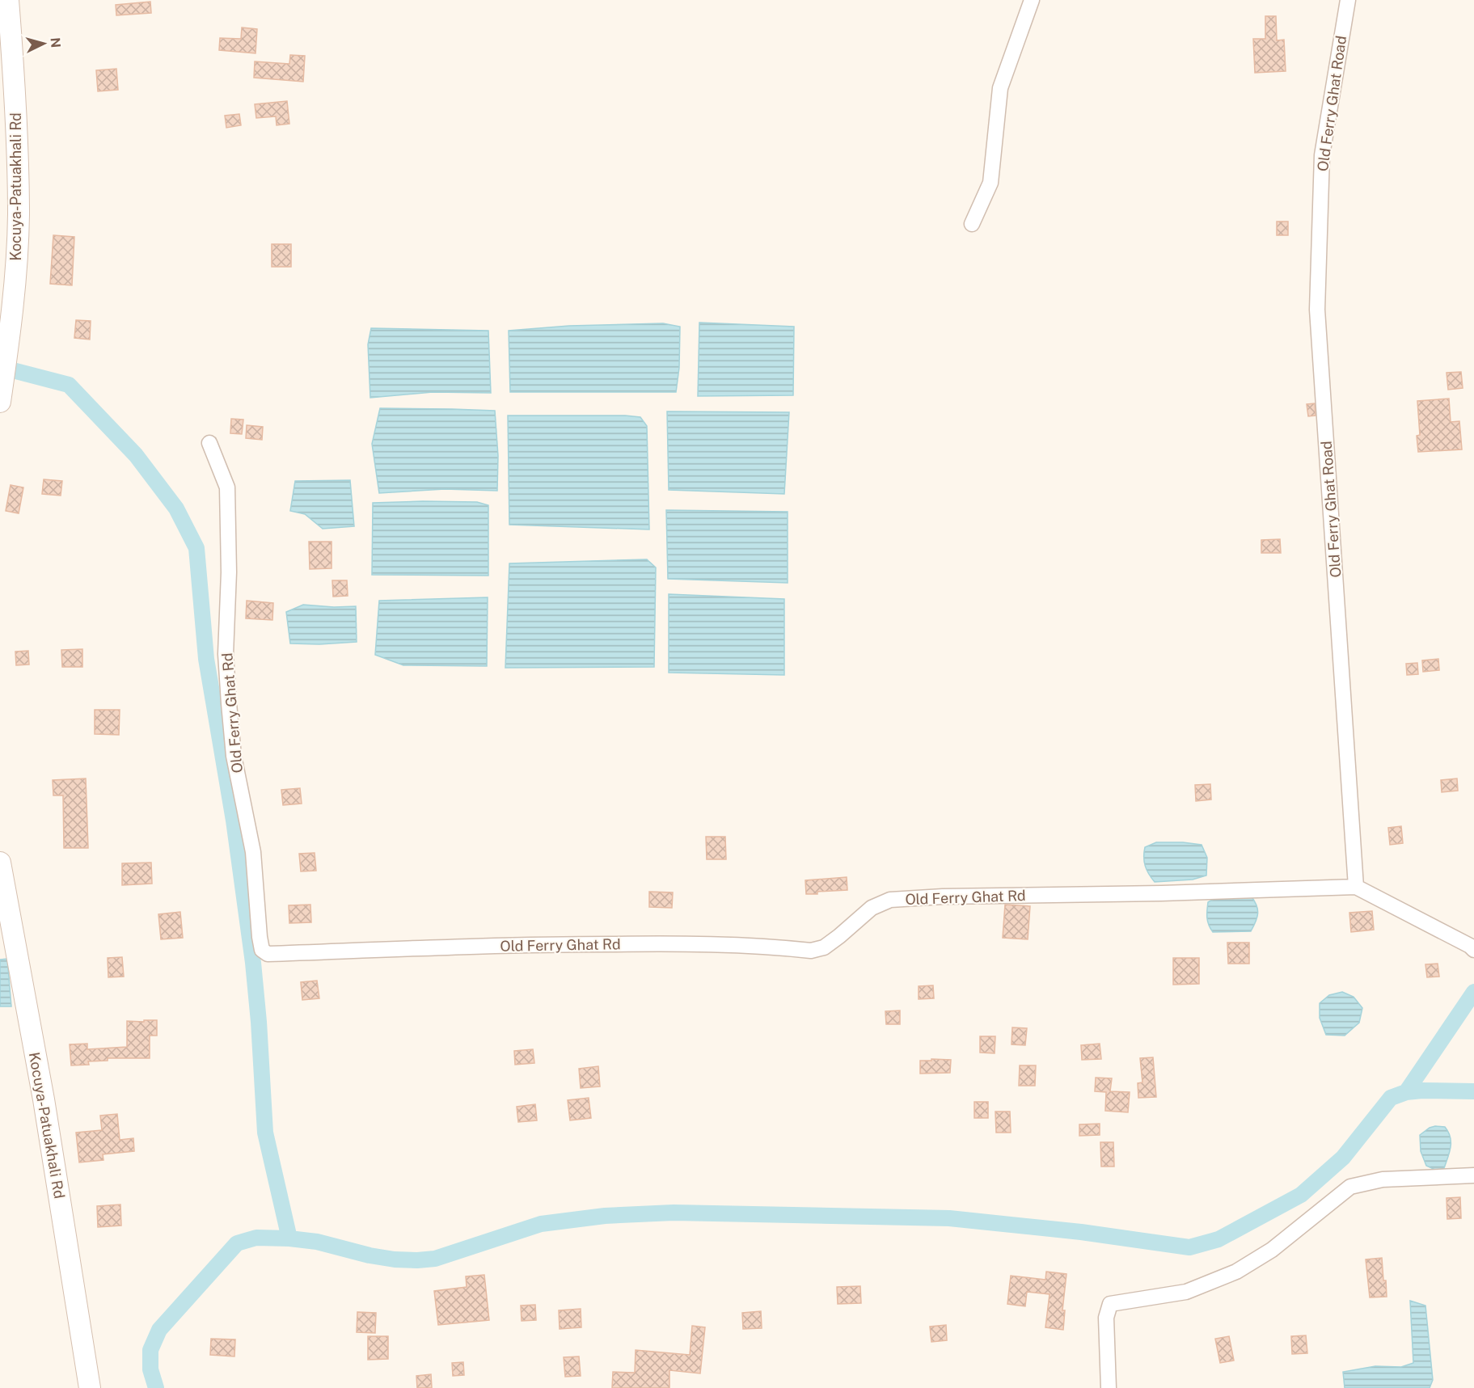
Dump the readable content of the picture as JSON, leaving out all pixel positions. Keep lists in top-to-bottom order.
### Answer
{
  "streets": {
    "main road": ["Kocuya-Patuakhali Rd"],
    "street": ["Old Ferry Ghat Road", "Old Ferry Ghat Rd"]
  },
  "crossings": [
    ["Old Ferry Ghat Road", "Old Ferry Ghat Rd"]
  ],
  "north": "right"
}
